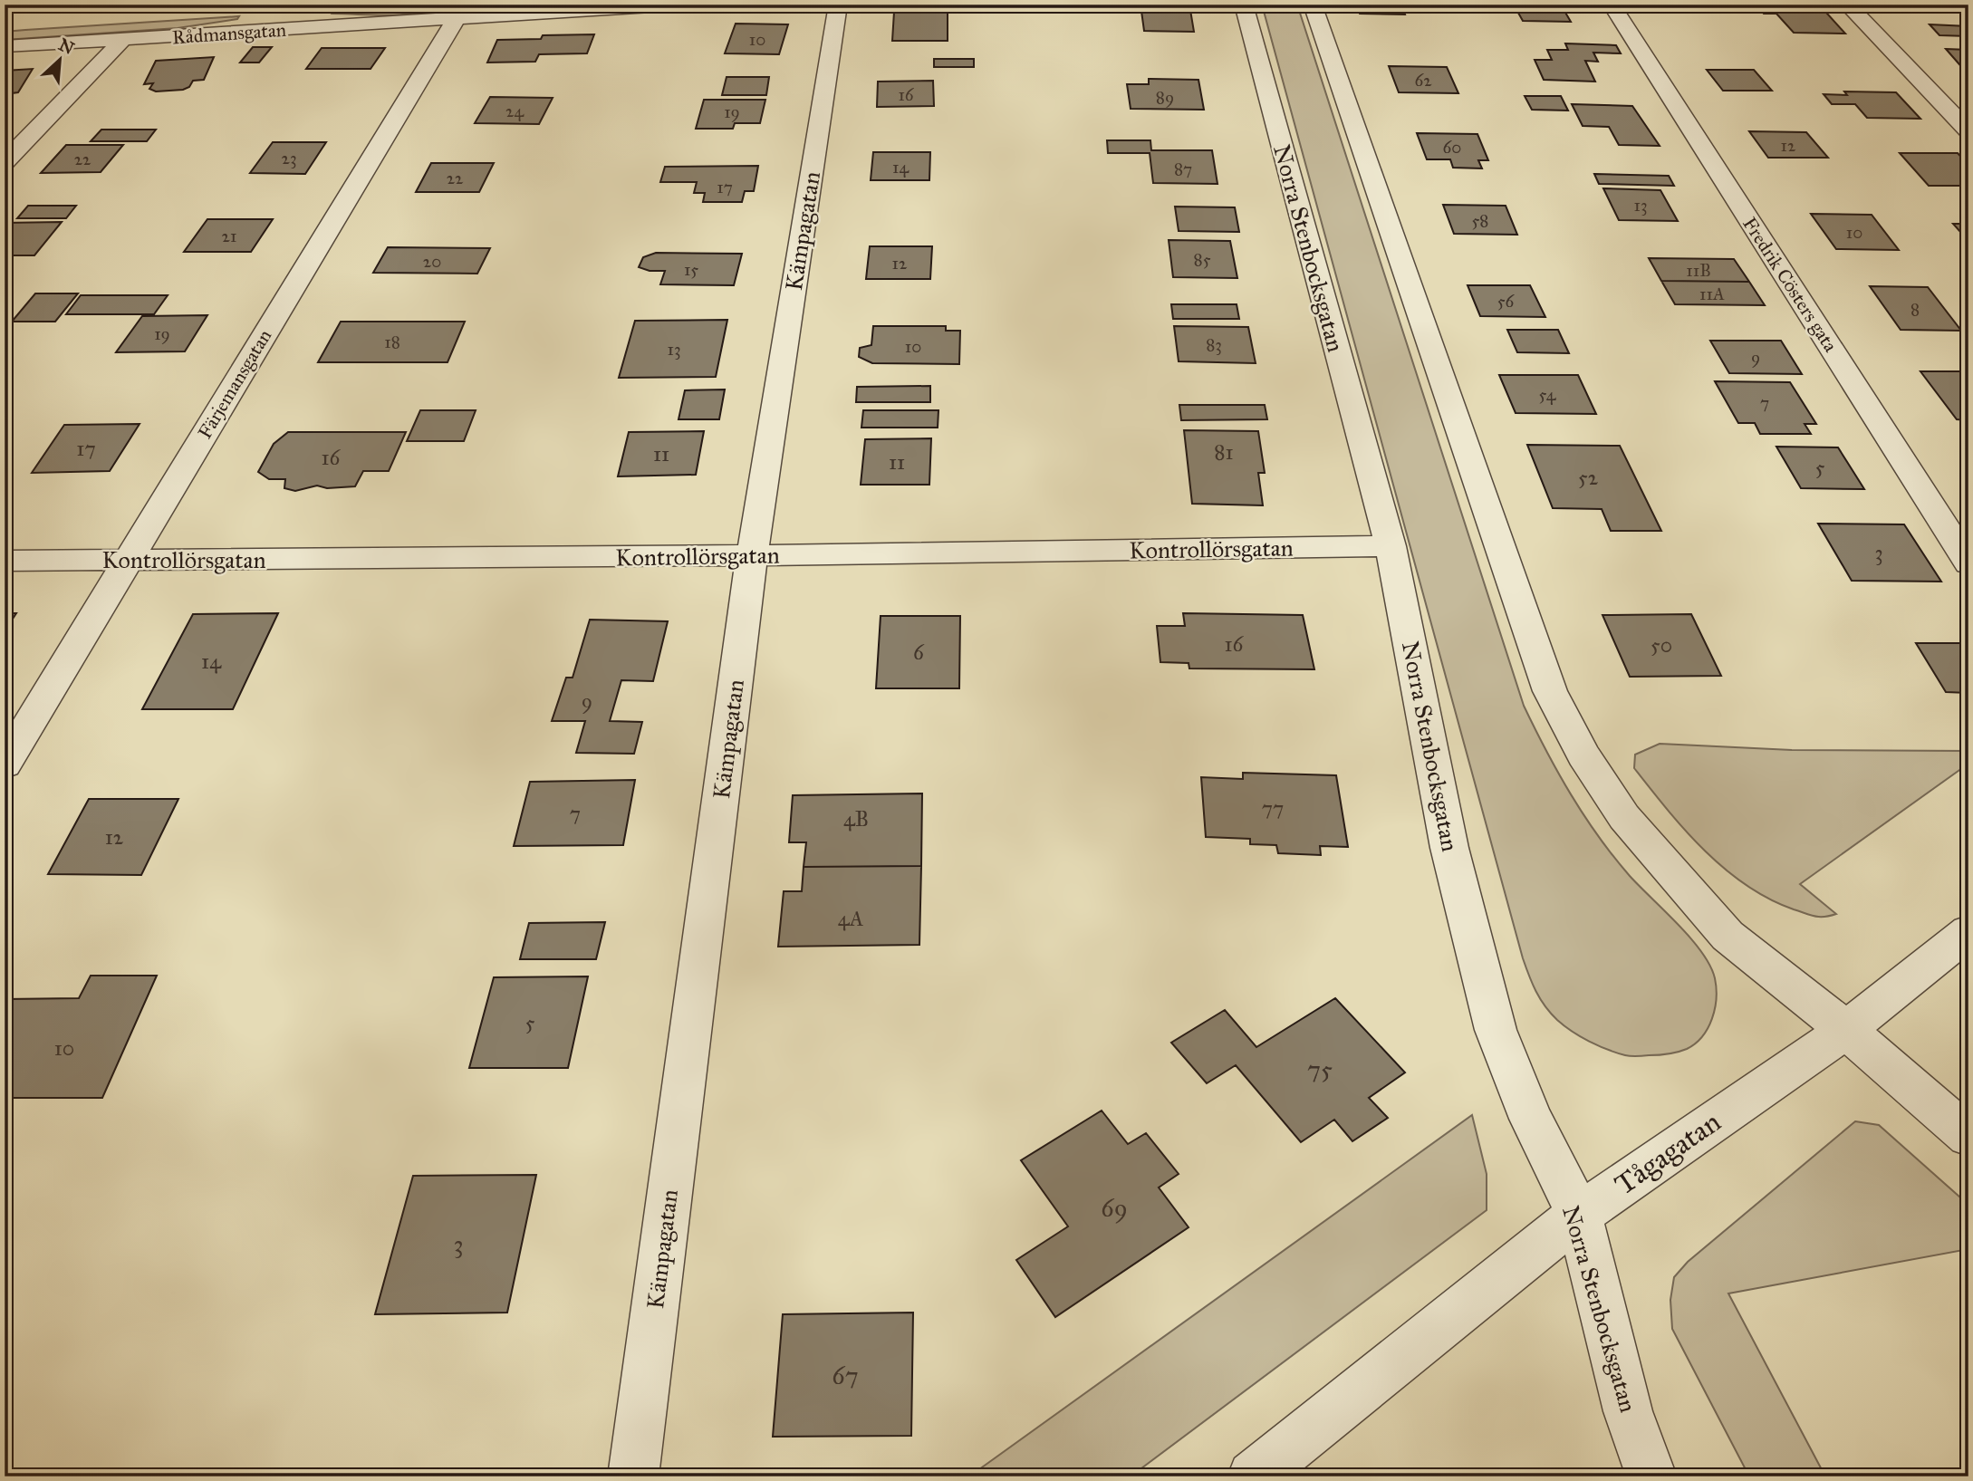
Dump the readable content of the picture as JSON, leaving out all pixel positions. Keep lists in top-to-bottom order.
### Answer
{
  "streets": {
    "street": [
      "Rådmansgatan",
      "Kämpagatan",
      "Norra Stenbocksgatan",
      "Fredrik Cösters gata",
      "Färjemansgatan",
      "Kontrollörsgatan",
      "Tågagatan"
    ]
  },
  "crossings": [
    ["Rådmansgatan", "Färjemansgatan"],
    ["Kämpagatan", "Kontrollörsgatan"],
    ["Norra Stenbocksgatan", "Kontrollörsgatan"],
    ["Norra Stenbocksgatan", "Tågagatan"],
    ["Färjemansgatan", "Kontrollörsgatan"]
  ],
  "house_numbers": [
    "10",
    "62",
    "16",
    "89",
    "24",
    "19",
    "12",
    "60",
    "23",
    "22",
    "14",
    "87",
    "22",
    "17",
    "13",
    "58",
    "10",
    "21",
    "85",
    "20",
    "12",
    "15",
    "11B",
    "11A",
    "56",
    "8",
    "19",
    "18",
    "83",
    "10",
    "13",
    "9",
    "54",
    "7",
    "17",
    "81",
    "11",
    "16",
    "11",
    "5",
    "52",
    "3",
    "16",
    "50",
    "6",
    "14",
    "9",
    "77",
    "7",
    "4B",
    "12",
    "4A",
    "5",
    "10",
    "75",
    "69",
    "3",
    "67"
  ],
  "north": "top right"
}
